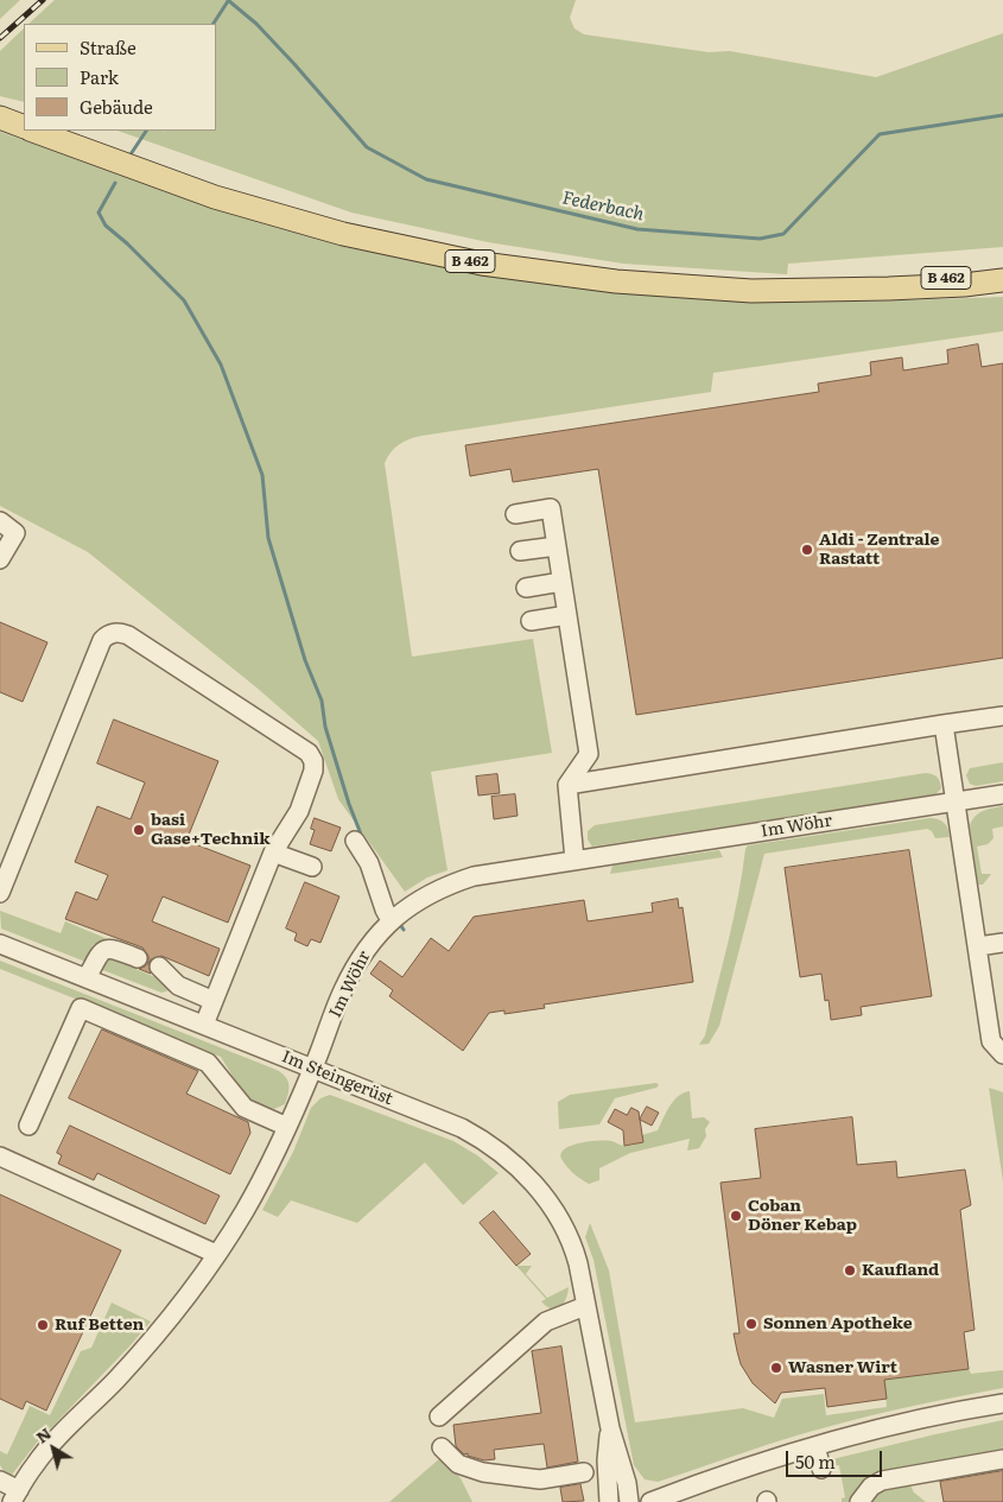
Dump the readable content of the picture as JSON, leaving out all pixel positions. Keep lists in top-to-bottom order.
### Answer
{
  "streets": {
    "main road": ["B 462"],
    "street": ["Im Wöhr", "Im Steingerüst"]
  },
  "crossings": [
    ["Im Wöhr", "Im Steingerüst"]
  ],
  "water": ["Federbach"],
  "places": [
    "Aldi - Zentrale Rastatt",
    "basi Gase+Technik",
    "Coban Döner Kebap",
    "Kaufland",
    "Sonnen Apotheke",
    "Ruf Betten",
    "Wasner Wirt"
  ],
  "legend": ["Straße", "Park", "Gebäude"],
  "scale_bar": "50 m",
  "north": "top left"
}
